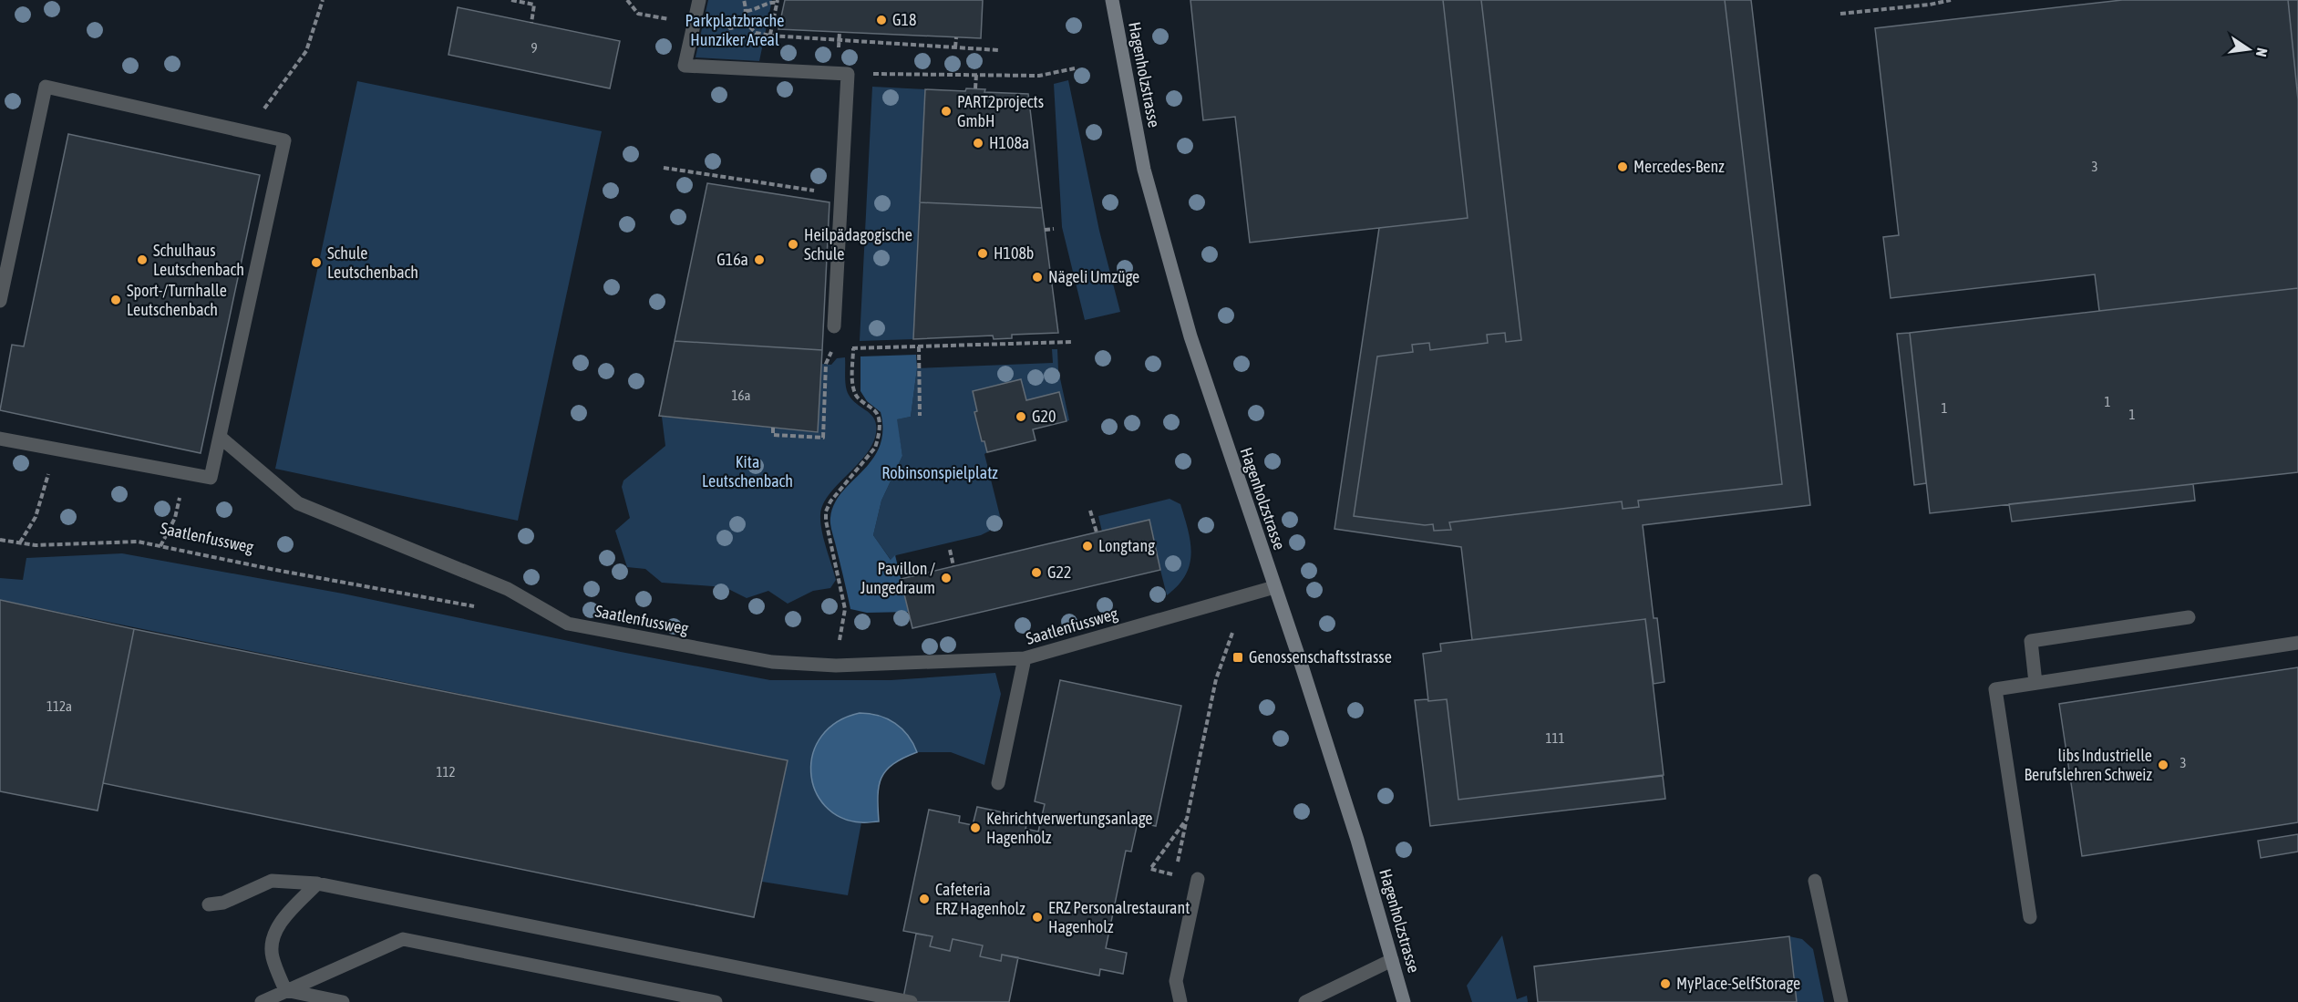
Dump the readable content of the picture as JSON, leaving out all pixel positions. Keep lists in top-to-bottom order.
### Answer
{
  "streets": {
    "street": ["Hagenholzstrasse"],
    "lane": ["Saatlenfussweg"]
  },
  "crossings": [
    ["Hagenholzstrasse", "Saatlenfussweg"]
  ],
  "parks": ["Parkplatzbrache Hunziker Areal", "Kita Leutschenbach", "Robinsonspielplatz"],
  "places": {
    "other": [
      "G18",
      "PART2projects GmbH",
      "H108a",
      "Mercedes-Benz",
      "Heilpädagogische Schule",
      "H108b",
      "Schulhaus Leutschenbach",
      "G16a",
      "Schule Leutschenbach",
      "Nägeli Umzüge",
      "Sport-/Turnhalle Leutschenbach",
      "G20",
      "Longtang",
      "G22",
      "Pavillon / Jungedraum",
      "libs Industrielle Berufslehren Schweiz",
      "Kehrichtverwertungsanlage Hagenholz",
      "Cafeteria ERZ Hagenholz",
      "ERZ Personalrestaurant Hagenholz",
      "MyPlace-SelfStorage"
    ],
    "transit": ["Genossenschaftsstrasse"]
  },
  "house_numbers": [
    "9",
    "3",
    "16a",
    "1",
    "1",
    "1",
    "112a",
    "111",
    "3",
    "112"
  ],
  "north": "right"
}
